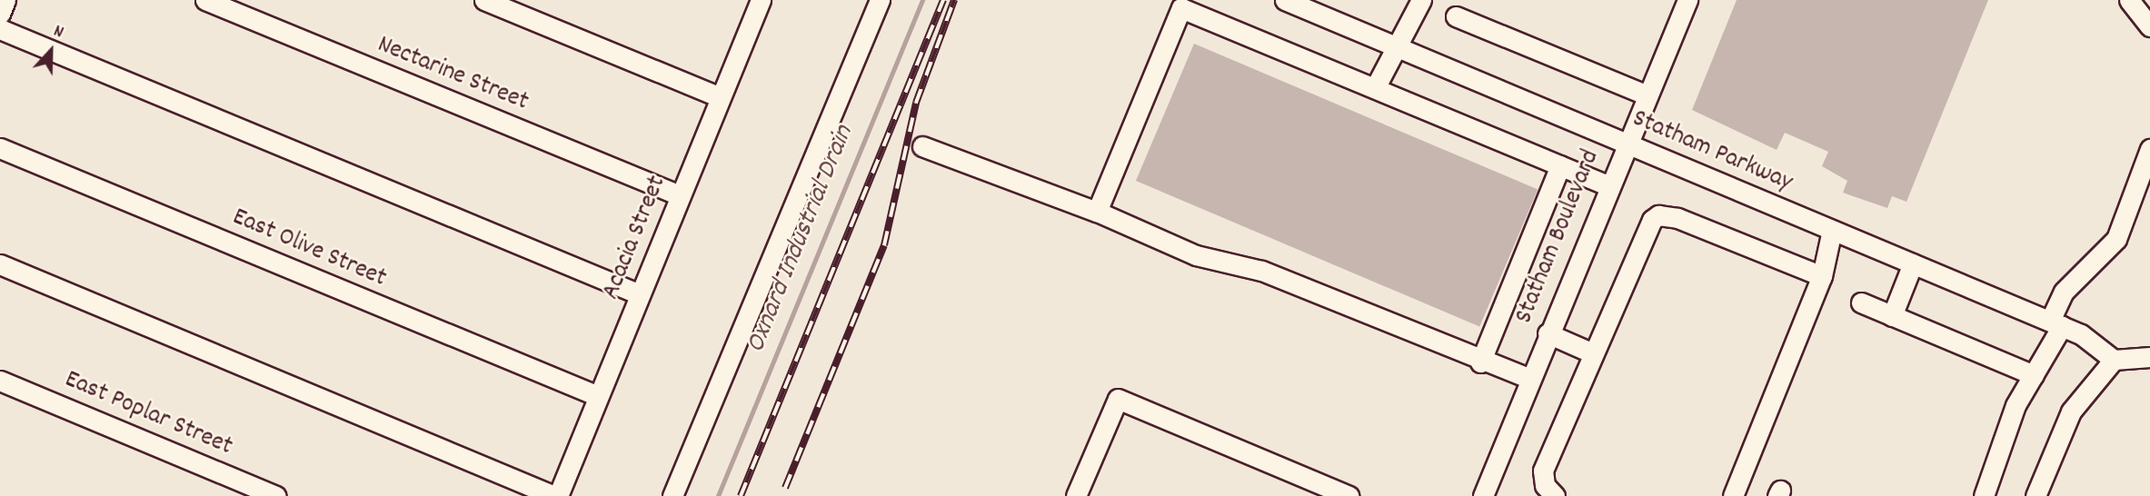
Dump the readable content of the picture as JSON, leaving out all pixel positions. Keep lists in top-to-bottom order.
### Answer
{
  "streets": {
    "street": [
      "Nectarine Street",
      "Statham Parkway",
      "Statham Boulevard",
      "Acacia Street",
      "East Olive Street",
      "East Poplar Street"
    ]
  },
  "crossings": [
    ["Nectarine Street", "Acacia Street"],
    ["Statham Parkway", "Statham Boulevard"],
    ["Acacia Street", "East Olive Street"]
  ],
  "water": ["Oxnard Industrial Drain"],
  "north": "top"
}
